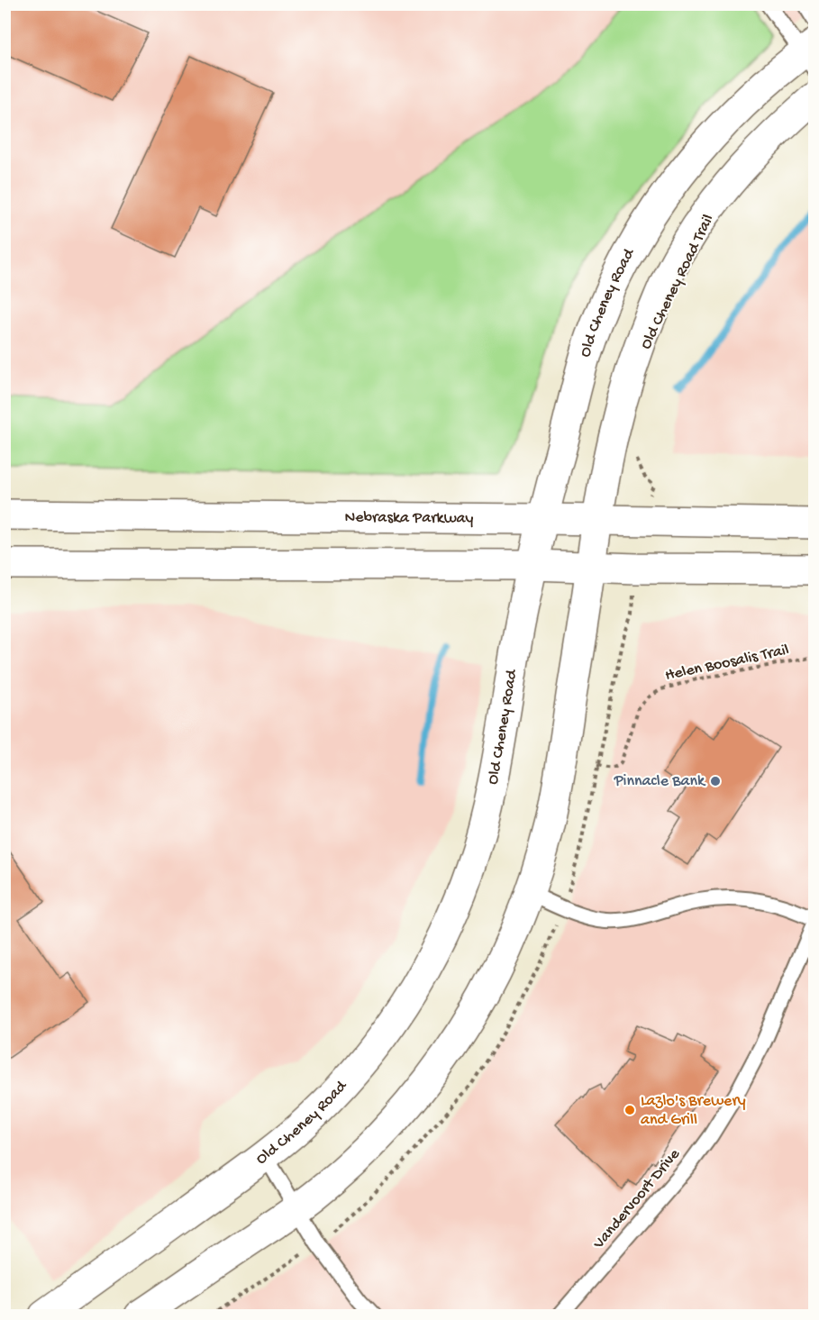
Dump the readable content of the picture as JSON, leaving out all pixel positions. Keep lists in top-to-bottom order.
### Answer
{
  "streets": {
    "main road": ["Old Cheney Road", "Nebraska Parkway"],
    "lane": ["Vandervoort Drive"],
    "path": ["Helen Boosalis Trail"]
  },
  "crossings": [
    ["Old Cheney Road", "Nebraska Parkway"]
  ],
  "places": ["Pinnacle Bank", "Lazlo's Brewery and Grill"]
}
